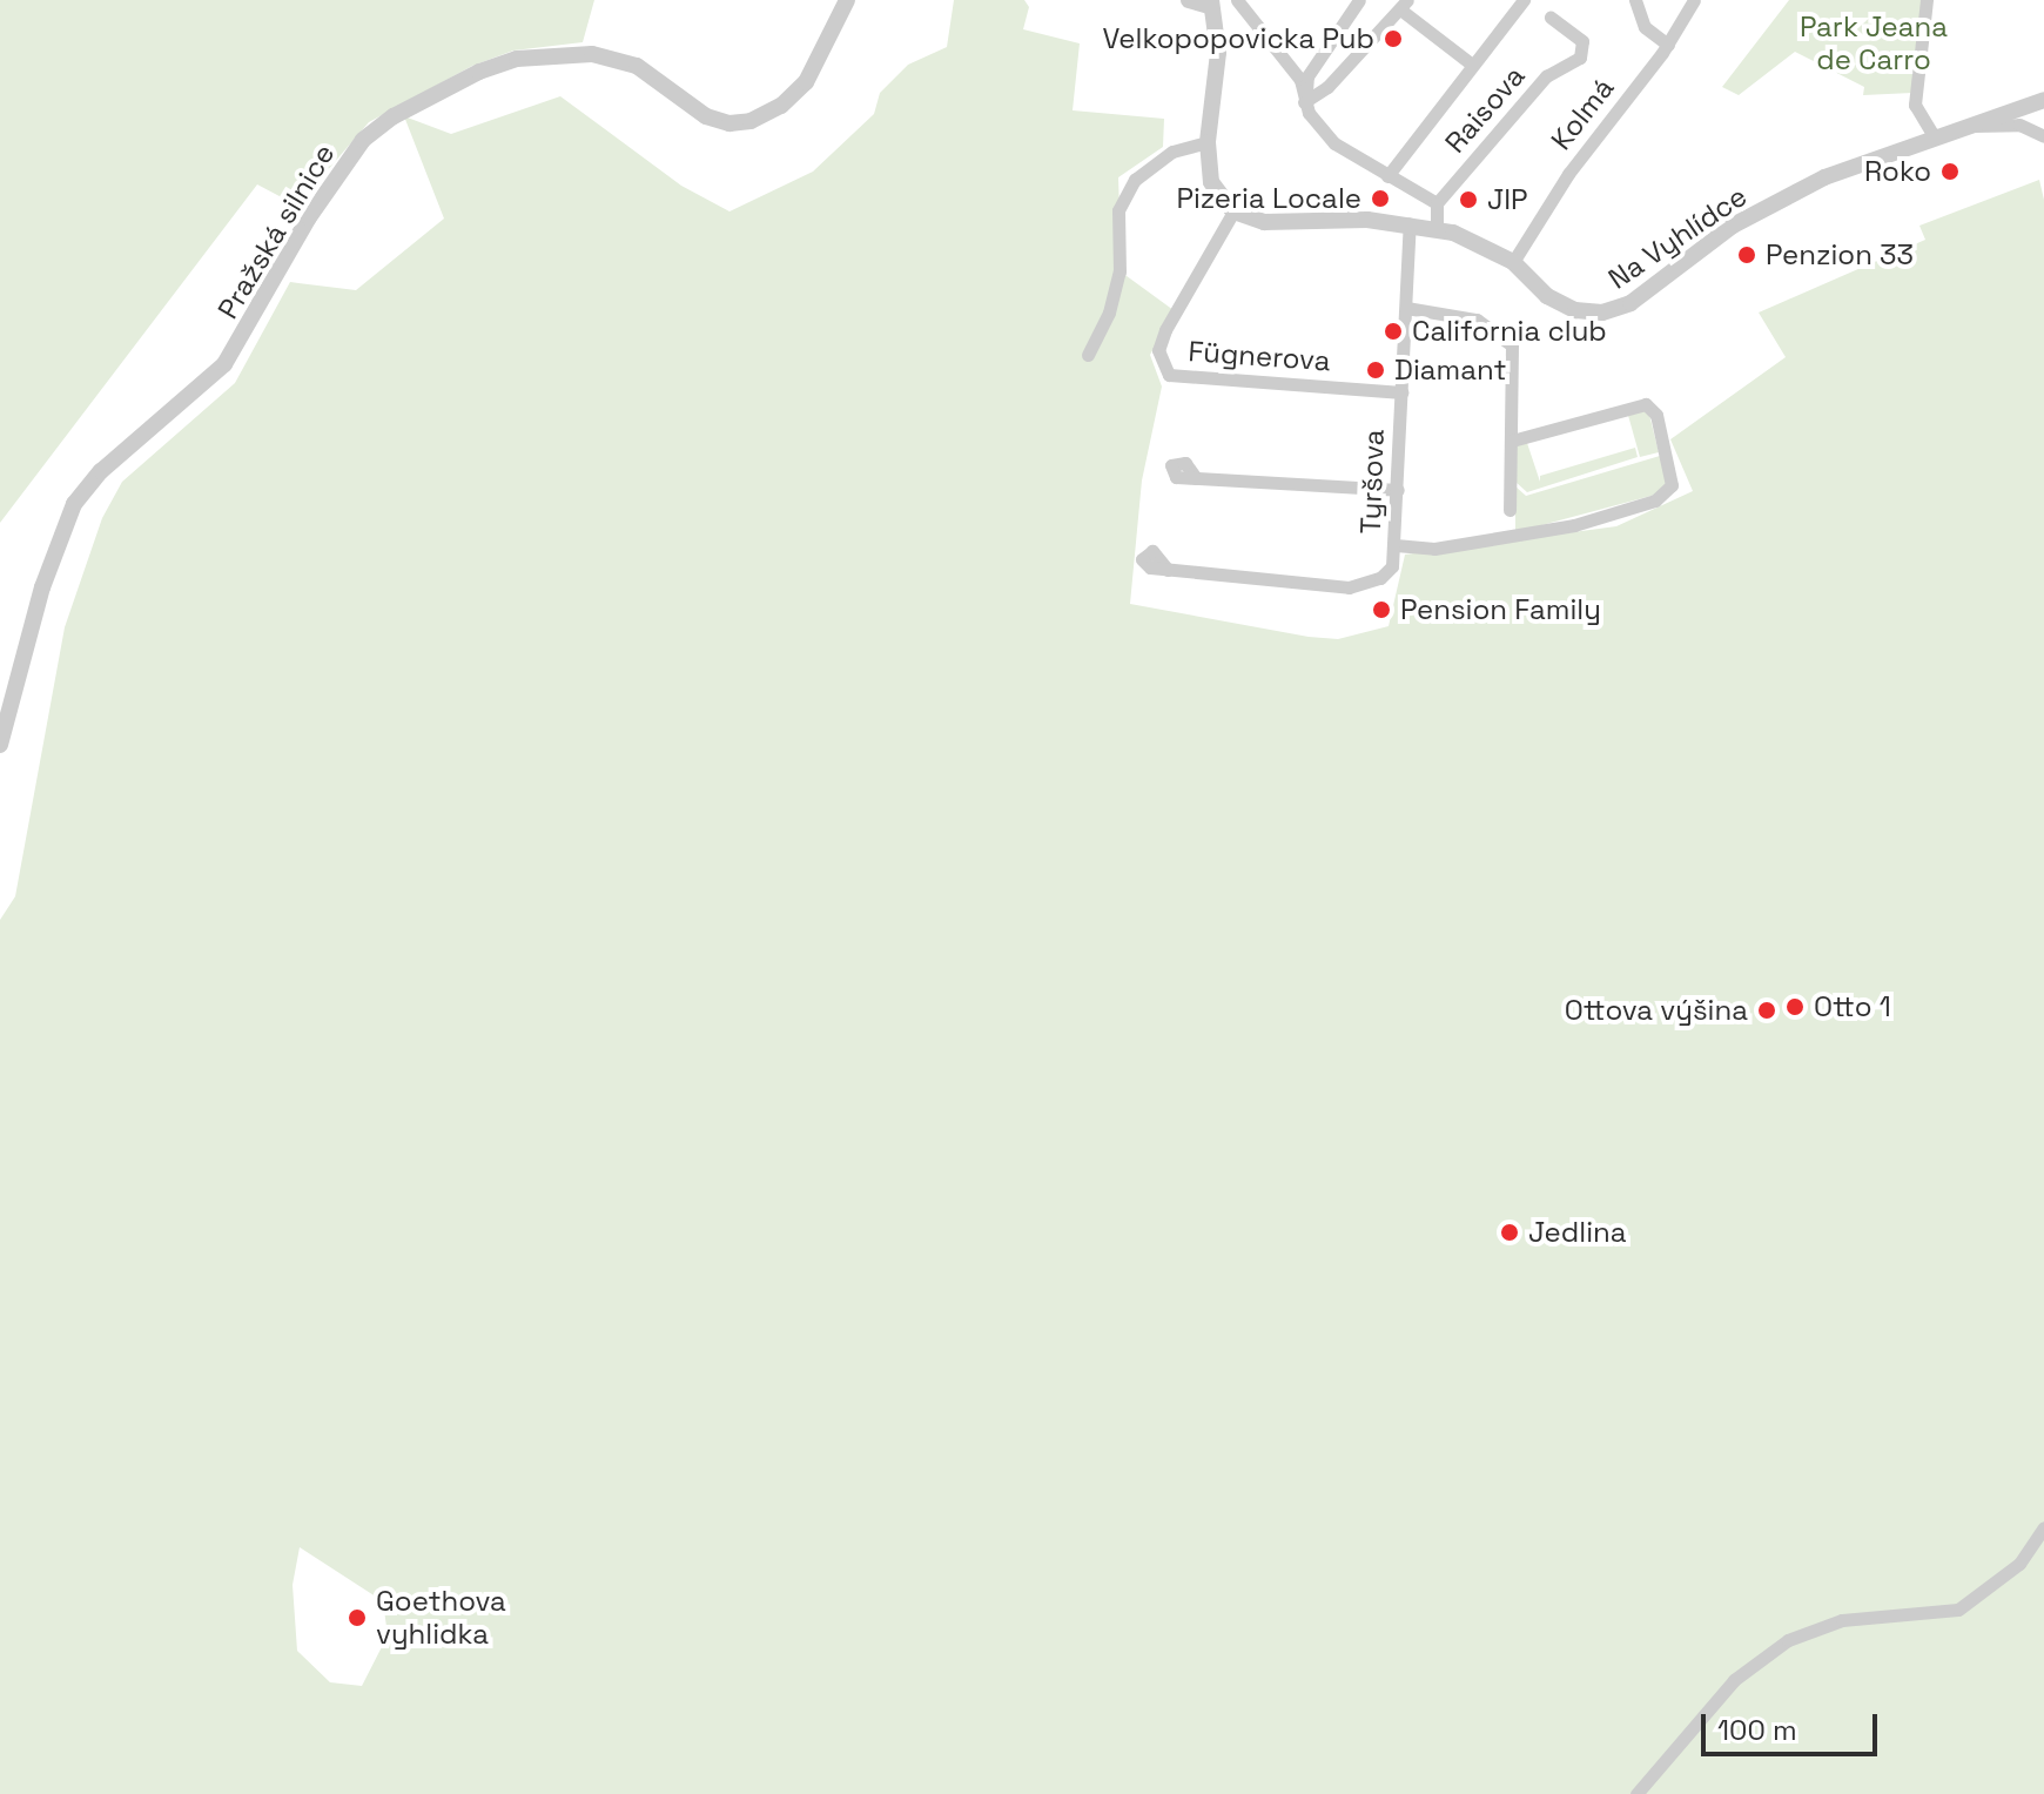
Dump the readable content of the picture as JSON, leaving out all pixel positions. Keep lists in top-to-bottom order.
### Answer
{
  "streets": {
    "street": [
      "Raisova",
      "Kolmá",
      "Pražská silnice",
      "Na Vyhlídce",
      "Fügnerova",
      "Tyršova"
    ]
  },
  "crossings": [
    ["Kolmá", "Na Vyhlídce"],
    ["Na Vyhlídce", "Fügnerova"],
    ["Na Vyhlídce", "Tyršova"],
    ["Fügnerova", "Tyršova"]
  ],
  "parks": ["Park Jeana de Carro"],
  "places": [
    "Velkopopovicka Pub",
    "Roko",
    "Pizeria Locale",
    "JIP",
    "Penzion 33",
    "California club",
    "Diamant",
    "Pension Family",
    "Otto 1",
    "Ottova výšina",
    "Jedlina",
    "Goethova vyhlidka"
  ],
  "scale_bar": "100 m"
}
